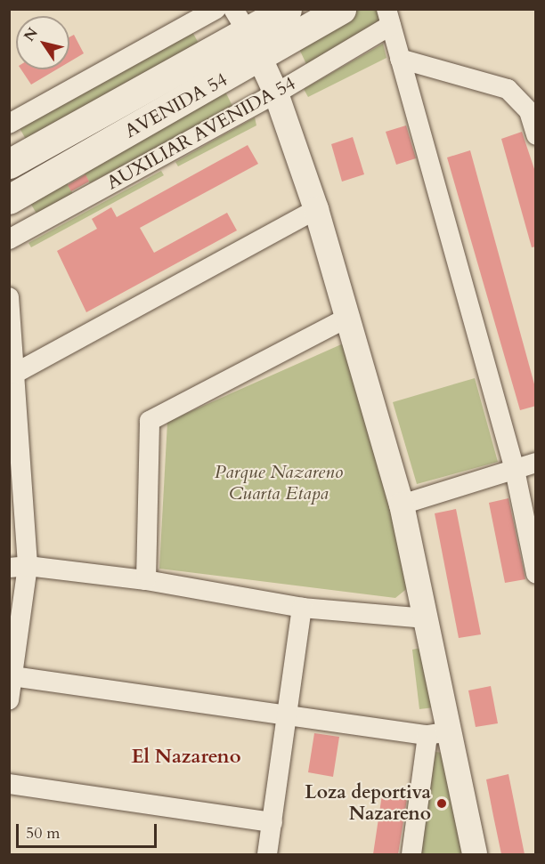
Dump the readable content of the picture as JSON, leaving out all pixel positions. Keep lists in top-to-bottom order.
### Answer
{
  "streets": {
    "main road": ["AVENIDA 54"],
    "street": ["AUXILIAR AVENIDA 54"]
  },
  "districts": ["El Nazareno"],
  "parks": ["Parque Nazareno Cuarta Etapa"],
  "places": ["Loza deportiva Nazareno"],
  "scale_bar": "50 m",
  "north": "top left"
}
